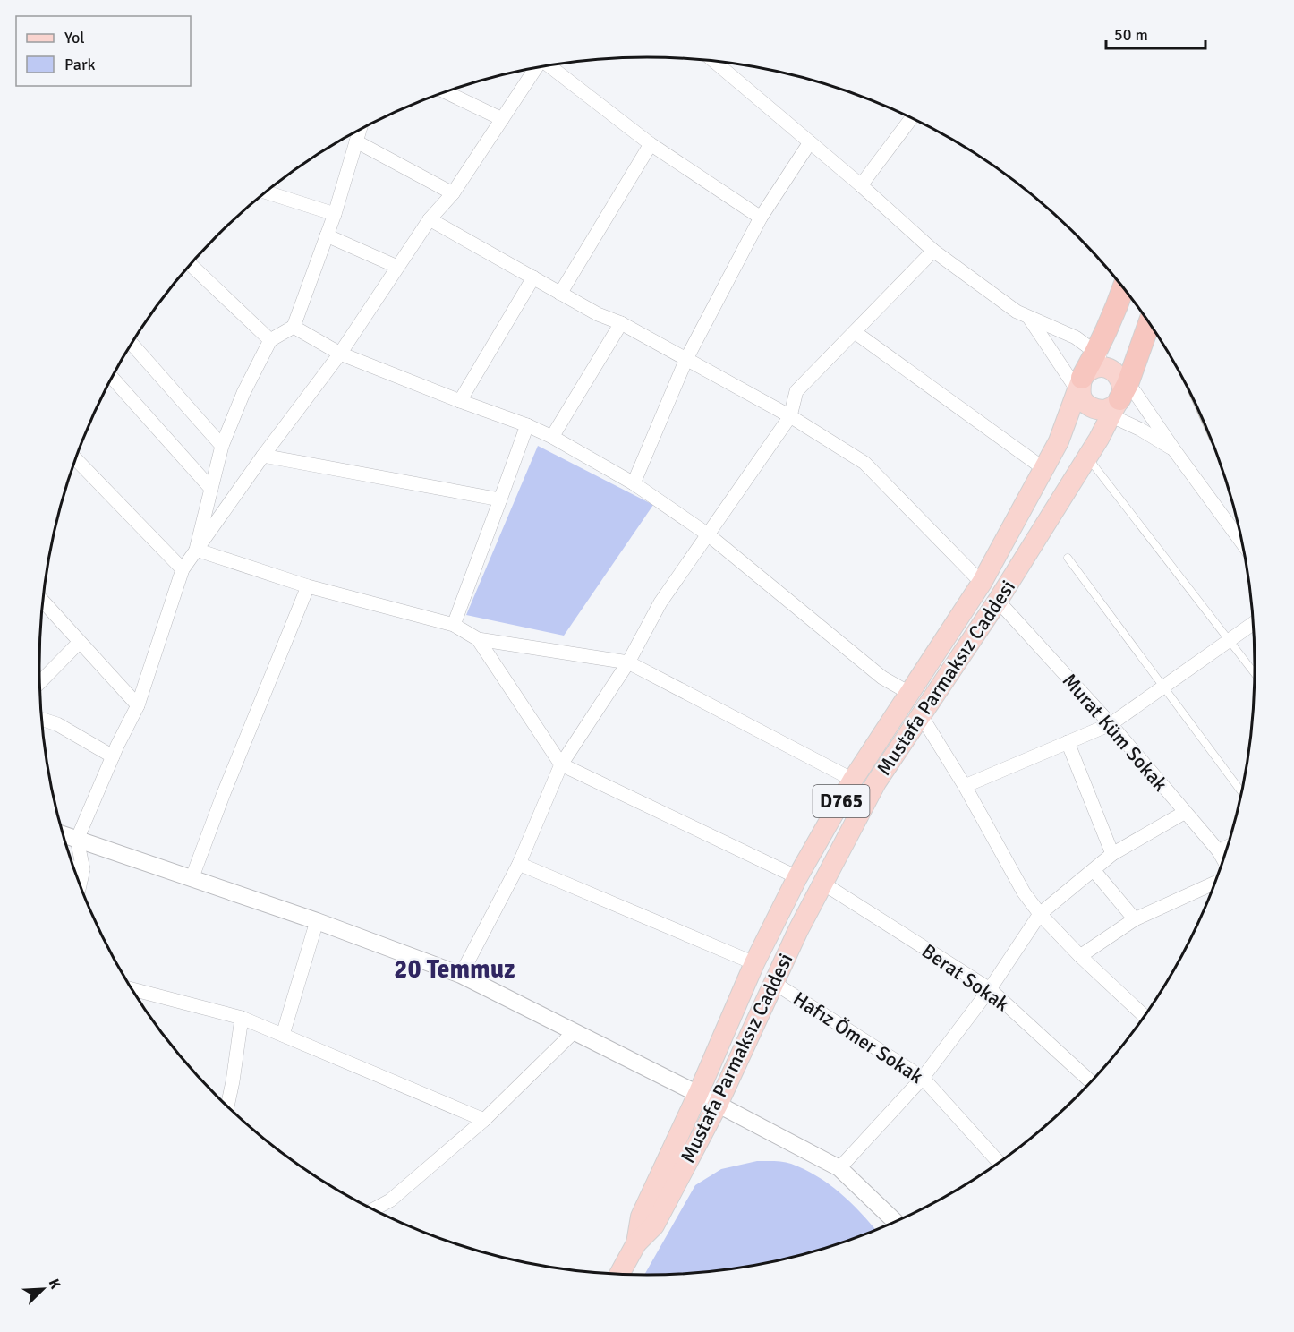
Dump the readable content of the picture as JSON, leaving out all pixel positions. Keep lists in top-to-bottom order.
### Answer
{
  "streets": {
    "highway": ["Mustafa Parmaksız Caddesi", "D765"],
    "street": ["Murat Küm Sokak", "Berat Sokak", "Hafız Ömer Sokak"]
  },
  "crossings": [
    ["Mustafa Parmaksız Caddesi", "Murat Küm Sokak"],
    ["Mustafa Parmaksız Caddesi", "D765"],
    ["Mustafa Parmaksız Caddesi", "Berat Sokak"],
    ["Mustafa Parmaksız Caddesi", "Hafız Ömer Sokak"]
  ],
  "districts": ["20 Temmuz"],
  "legend": ["Yol", "Park"],
  "scale_bar": "50 m",
  "north": "top right"
}
